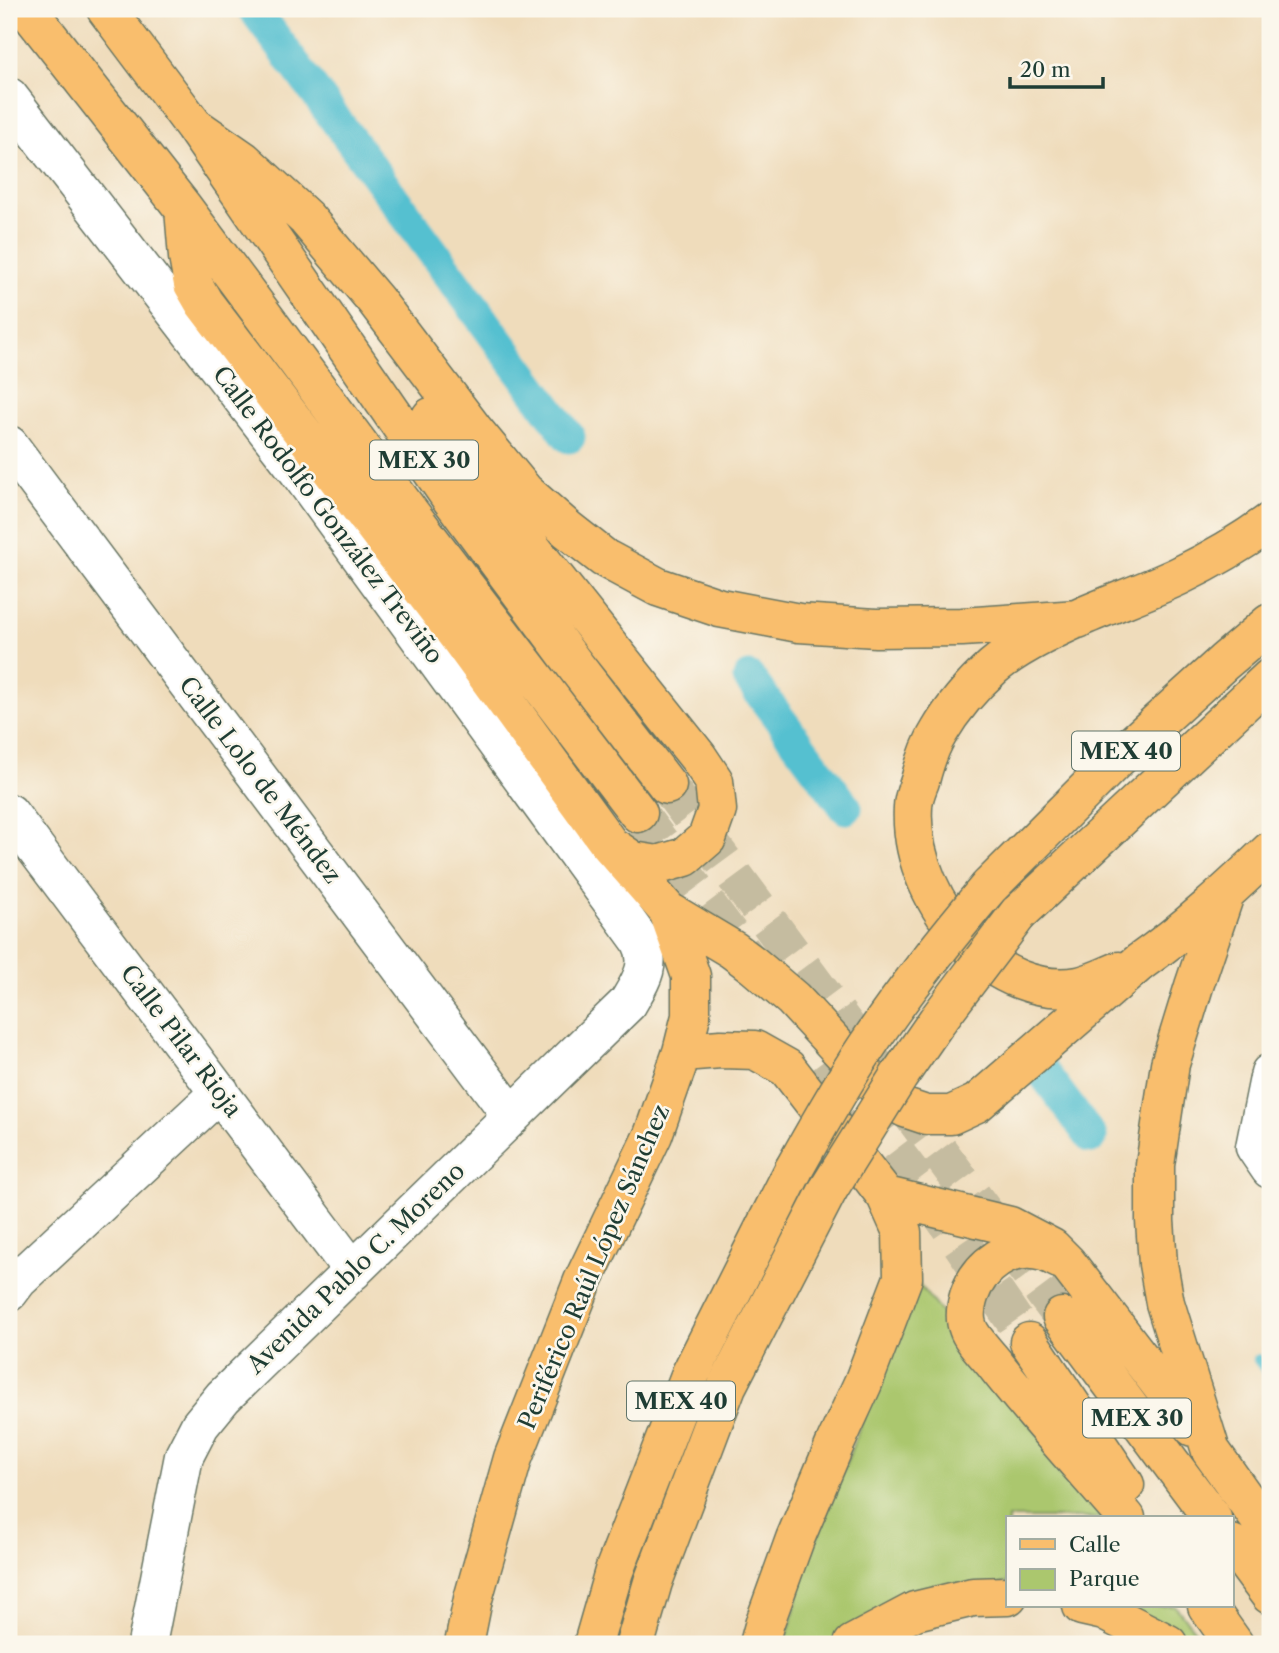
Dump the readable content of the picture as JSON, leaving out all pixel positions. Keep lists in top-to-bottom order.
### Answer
{
  "streets": {
    "main road": ["MEX 30", "MEX 40", "Periférico Raúl López Sánchez"],
    "street": [
      "Calle Rodolfo González Treviño",
      "Calle Lolo de Méndez",
      "Calle Pilar Rioja",
      "Avenida Pablo C. Moreno"
    ]
  },
  "crossings": [
    ["Calle Rodolfo González Treviño", "Avenida Pablo C. Moreno"],
    ["Calle Lolo de Méndez", "Avenida Pablo C. Moreno"],
    ["Calle Pilar Rioja", "Avenida Pablo C. Moreno"]
  ],
  "legend": ["Calle", "Parque"],
  "scale_bar": "20 m"
}
